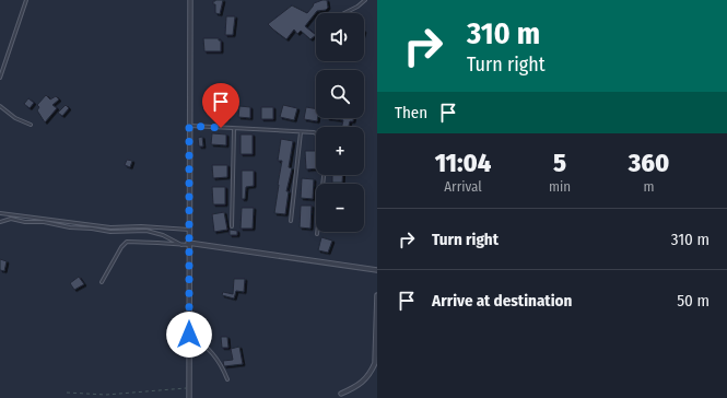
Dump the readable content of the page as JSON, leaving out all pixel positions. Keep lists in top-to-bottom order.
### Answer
{
  "page": {
    "turn": ["310 m", "Turn right"],
    "map_buttons": ["+", "−"],
    "then": "Then",
    "eta": [
      "11:04",
      "Arrival",
      "5",
      "min",
      "360",
      "m"
    ],
    "list": [
      {
        "name": "Turn right",
        "value": "310 m"
      },
      {
        "name": "Arrive at destination",
        "value": "50 m"
      }
    ]
  }
}
